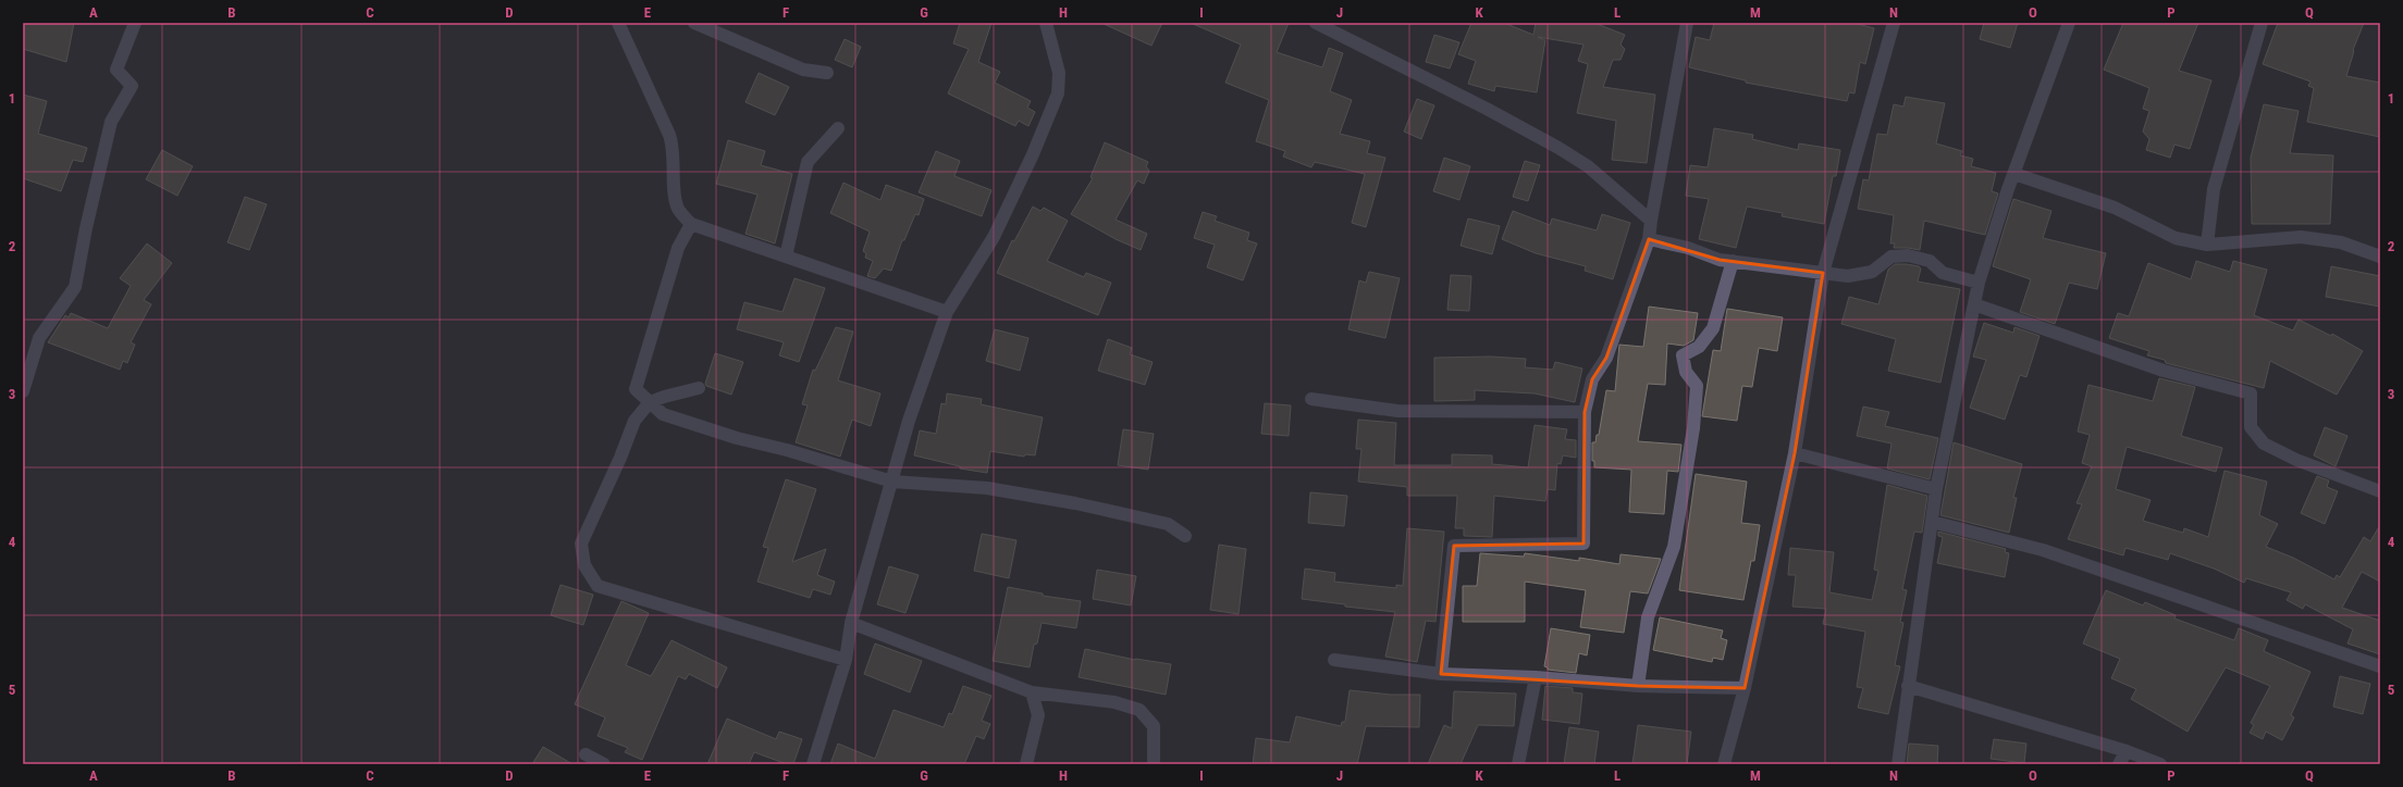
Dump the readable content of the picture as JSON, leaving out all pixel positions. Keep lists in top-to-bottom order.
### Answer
{
  "grid": {
    "columns": [
      "A",
      "B",
      "C",
      "D",
      "E",
      "F",
      "G",
      "H",
      "I",
      "J",
      "K",
      "L",
      "M",
      "N",
      "O",
      "P",
      "Q"
    ],
    "rows": [
      "1",
      "2",
      "3",
      "4",
      "5"
    ]
  }
}
